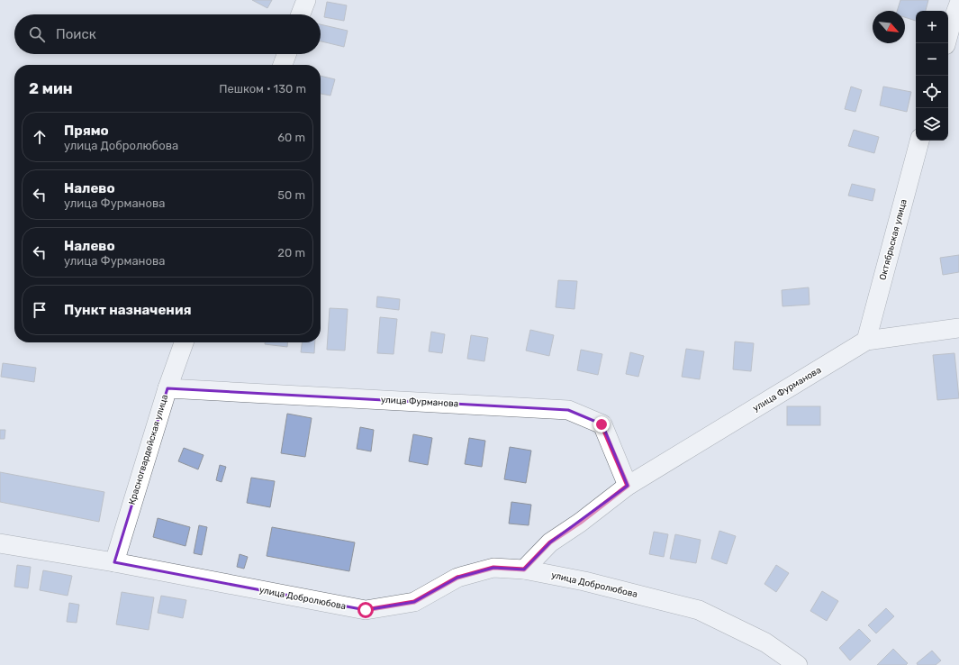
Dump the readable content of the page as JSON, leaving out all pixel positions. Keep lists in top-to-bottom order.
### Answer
{
  "streets": {
    "street": [
      "Октябрьская улица",
      "улица Фурманова",
      "Красногвардейская улица",
      "улица Добролюбова"
    ]
  },
  "crossings": [
    ["Октябрьская улица", "улица Фурманова"],
    ["улица Фурманова", "Красногвардейская улица"],
    ["улица Фурманова", "улица Добролюбова"],
    ["Красногвардейская улица", "улица Добролюбова"]
  ],
  "north": "bottom right",
  "page": {
    "map_buttons": ["+", "−"],
    "search": "Поиск",
    "heading": ["2 мин", "Пешком · 130 m"],
    "list": [
      ["Прямо", "улица Добролюбова", "60 m"],
      ["Налево", "улица Фурманова", "50 m"],
      ["Налево", "улица Фурманова", "20 m"],
      "Пункт назначения"
    ]
  }
}
